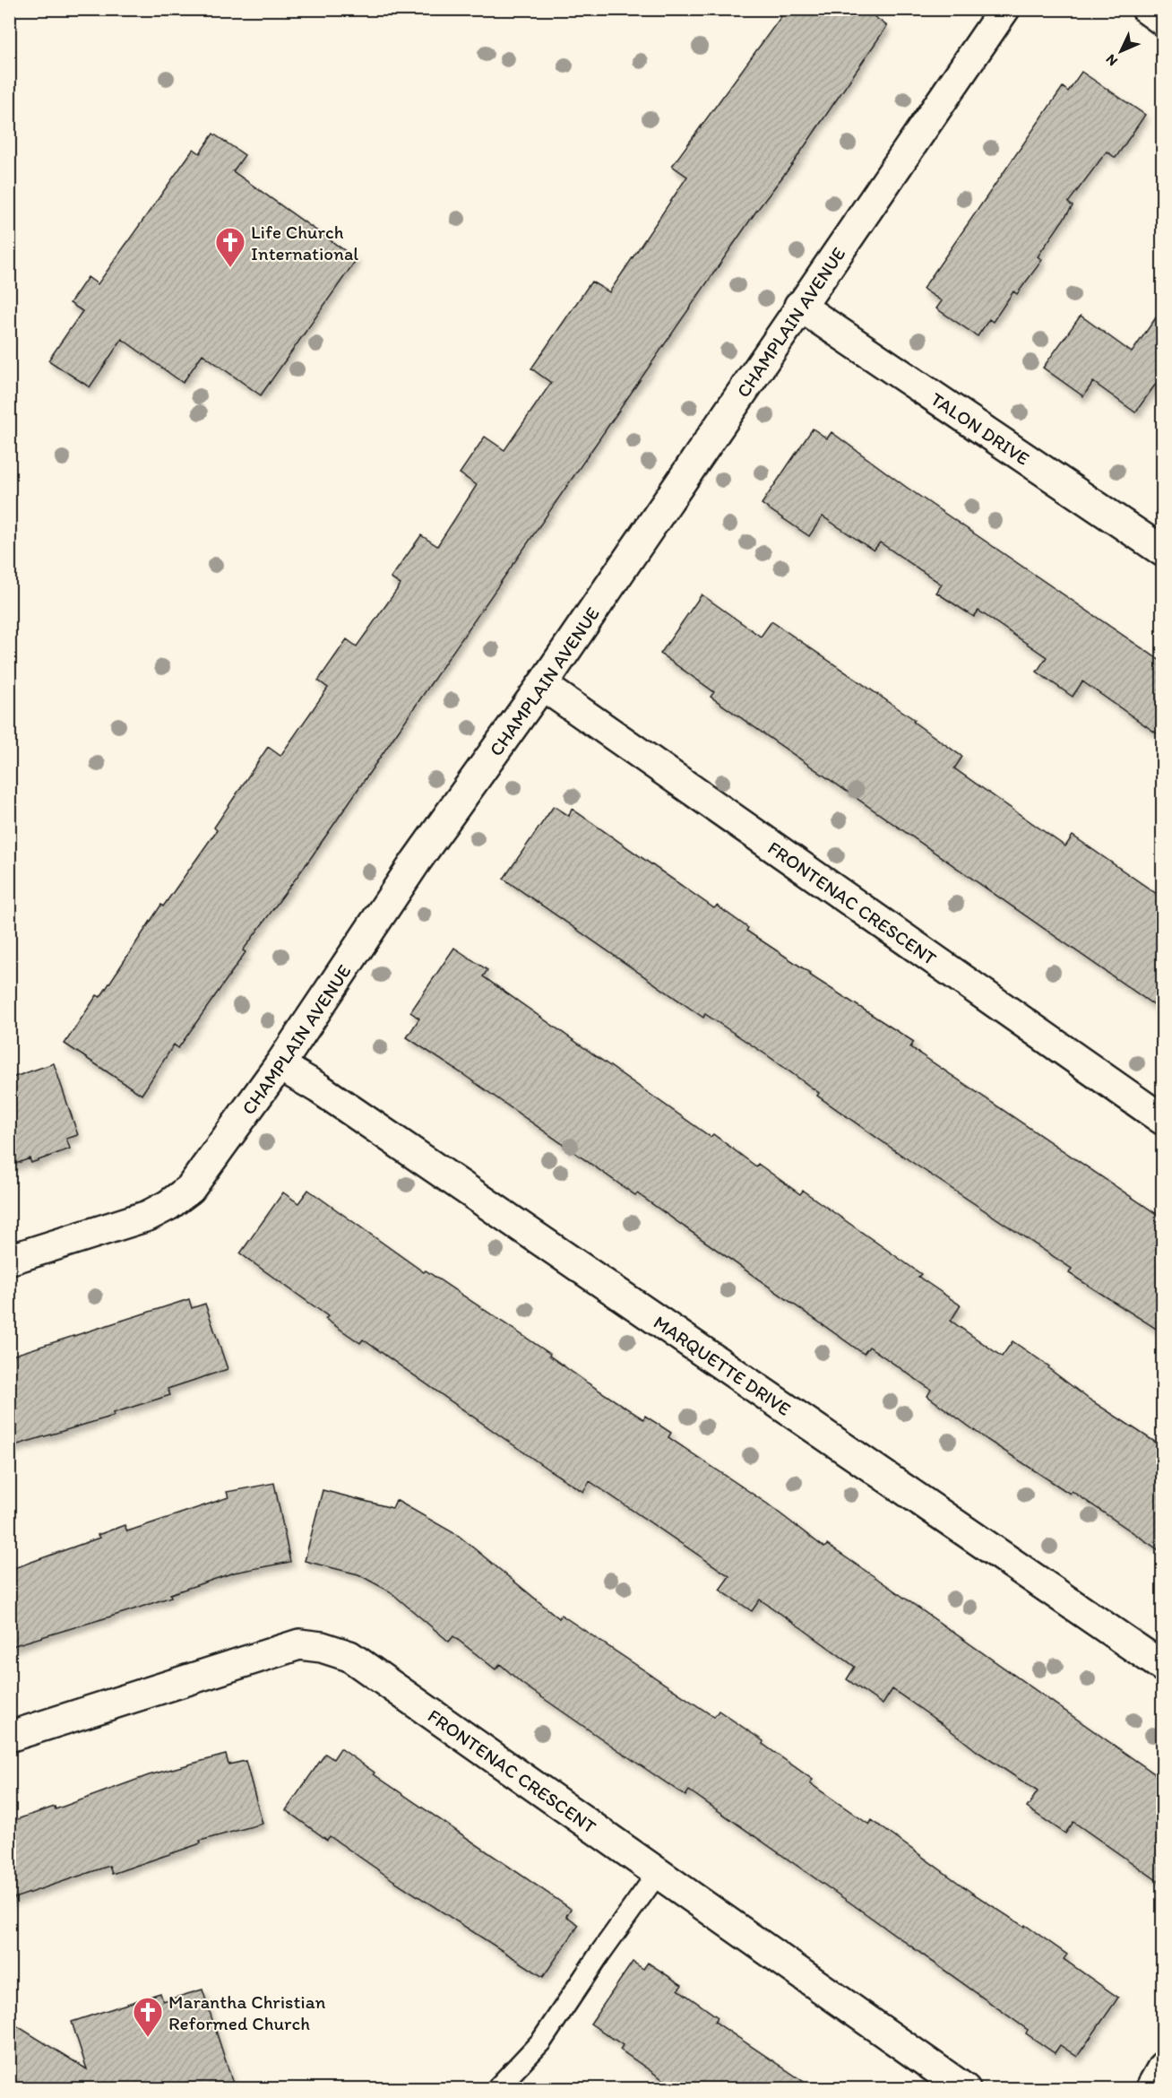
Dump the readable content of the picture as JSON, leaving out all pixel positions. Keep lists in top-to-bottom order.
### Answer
{
  "streets": {
    "street": [
      "CHAMPLAIN AVENUE",
      "TALON DRIVE",
      "FRONTENAC CRESCENT",
      "MARQUETTE DRIVE"
    ]
  },
  "crossings": [
    ["CHAMPLAIN AVENUE", "TALON DRIVE"],
    ["CHAMPLAIN AVENUE", "FRONTENAC CRESCENT"],
    ["CHAMPLAIN AVENUE", "MARQUETTE DRIVE"]
  ],
  "places": {
    "church": ["Life Church International", "Marantha Christian Reformed Church"]
  },
  "north": "bottom left"
}
